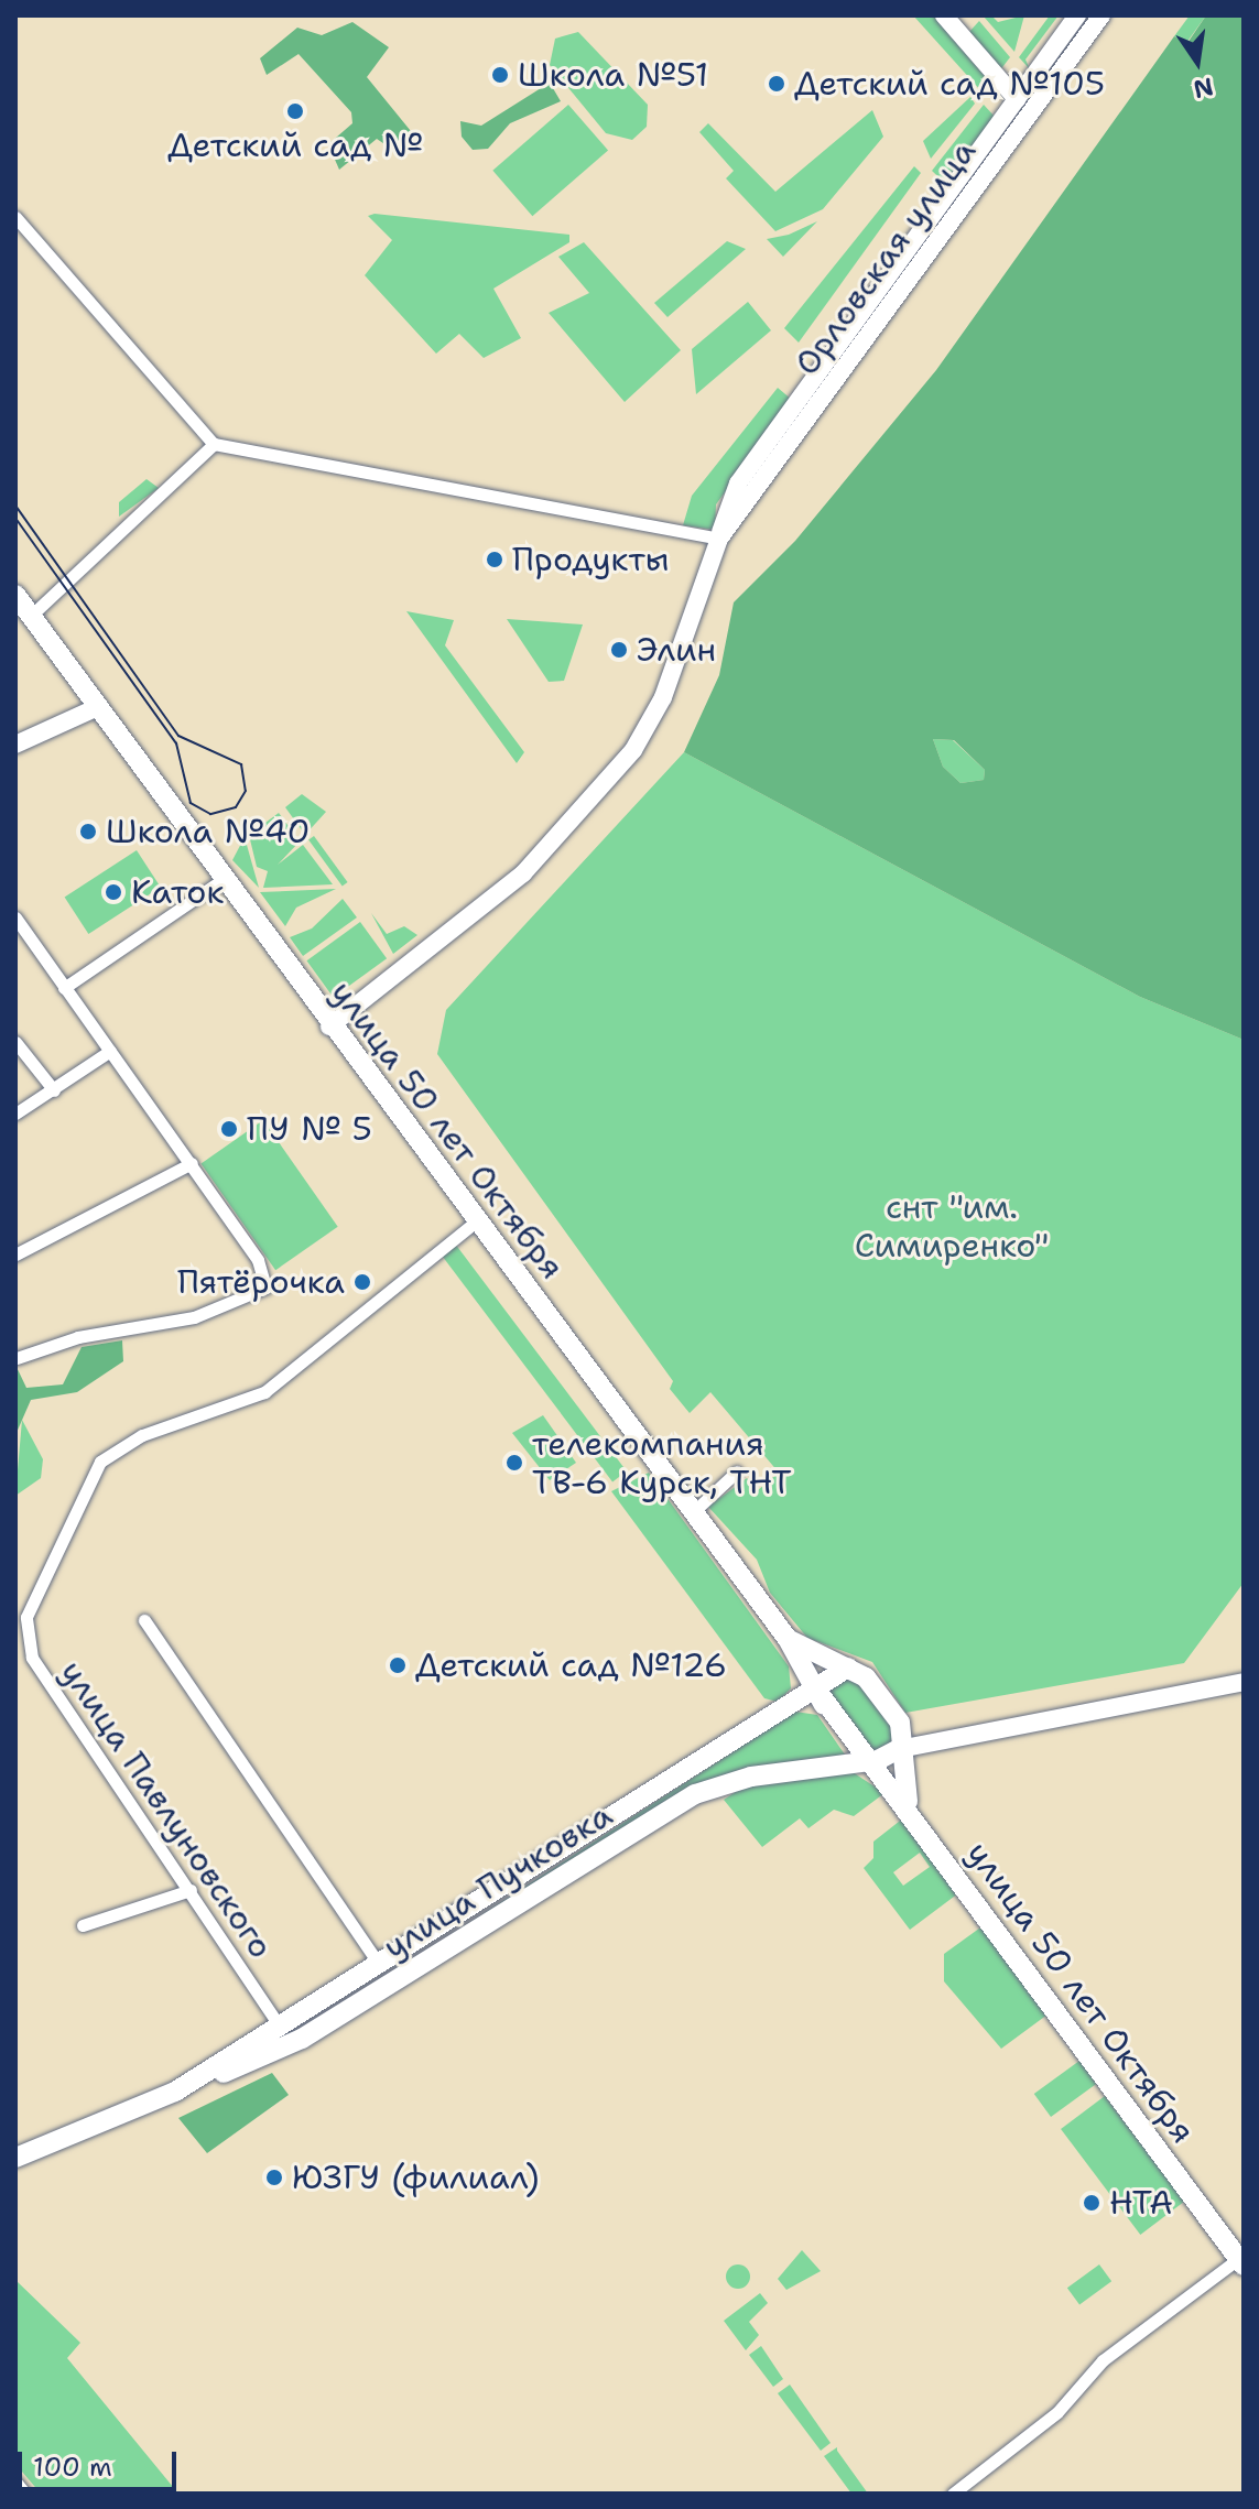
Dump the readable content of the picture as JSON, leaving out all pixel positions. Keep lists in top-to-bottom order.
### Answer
{
  "streets": {
    "main road": ["улица 50 лет Октября", "улица Пучковка"],
    "street": ["Орловская улица", "улица Павлуновского"]
  },
  "crossings": [
    ["Орловская улица", "улица 50 лет Октября"],
    ["улица 50 лет Октября", "улица Павлуновского"],
    ["улица 50 лет Октября", "улица Пучковка"],
    ["улица Павлуновского", "улица Пучковка"]
  ],
  "parks": ["снт \"им. Симиренко\""],
  "places": [
    "Школа №51",
    "Детский сад №105",
    "Детский сад №",
    "Продукты",
    "Элин",
    "Школа №40",
    "Каток",
    "ПУ № 5",
    "Пятёрочка",
    "телекомпания ТВ-6 Курск, ТНТ",
    "Детский сад №126",
    "ЮЗГУ (филиал)",
    "НТА"
  ],
  "scale_bar": "100 m",
  "north": "bottom"
}
